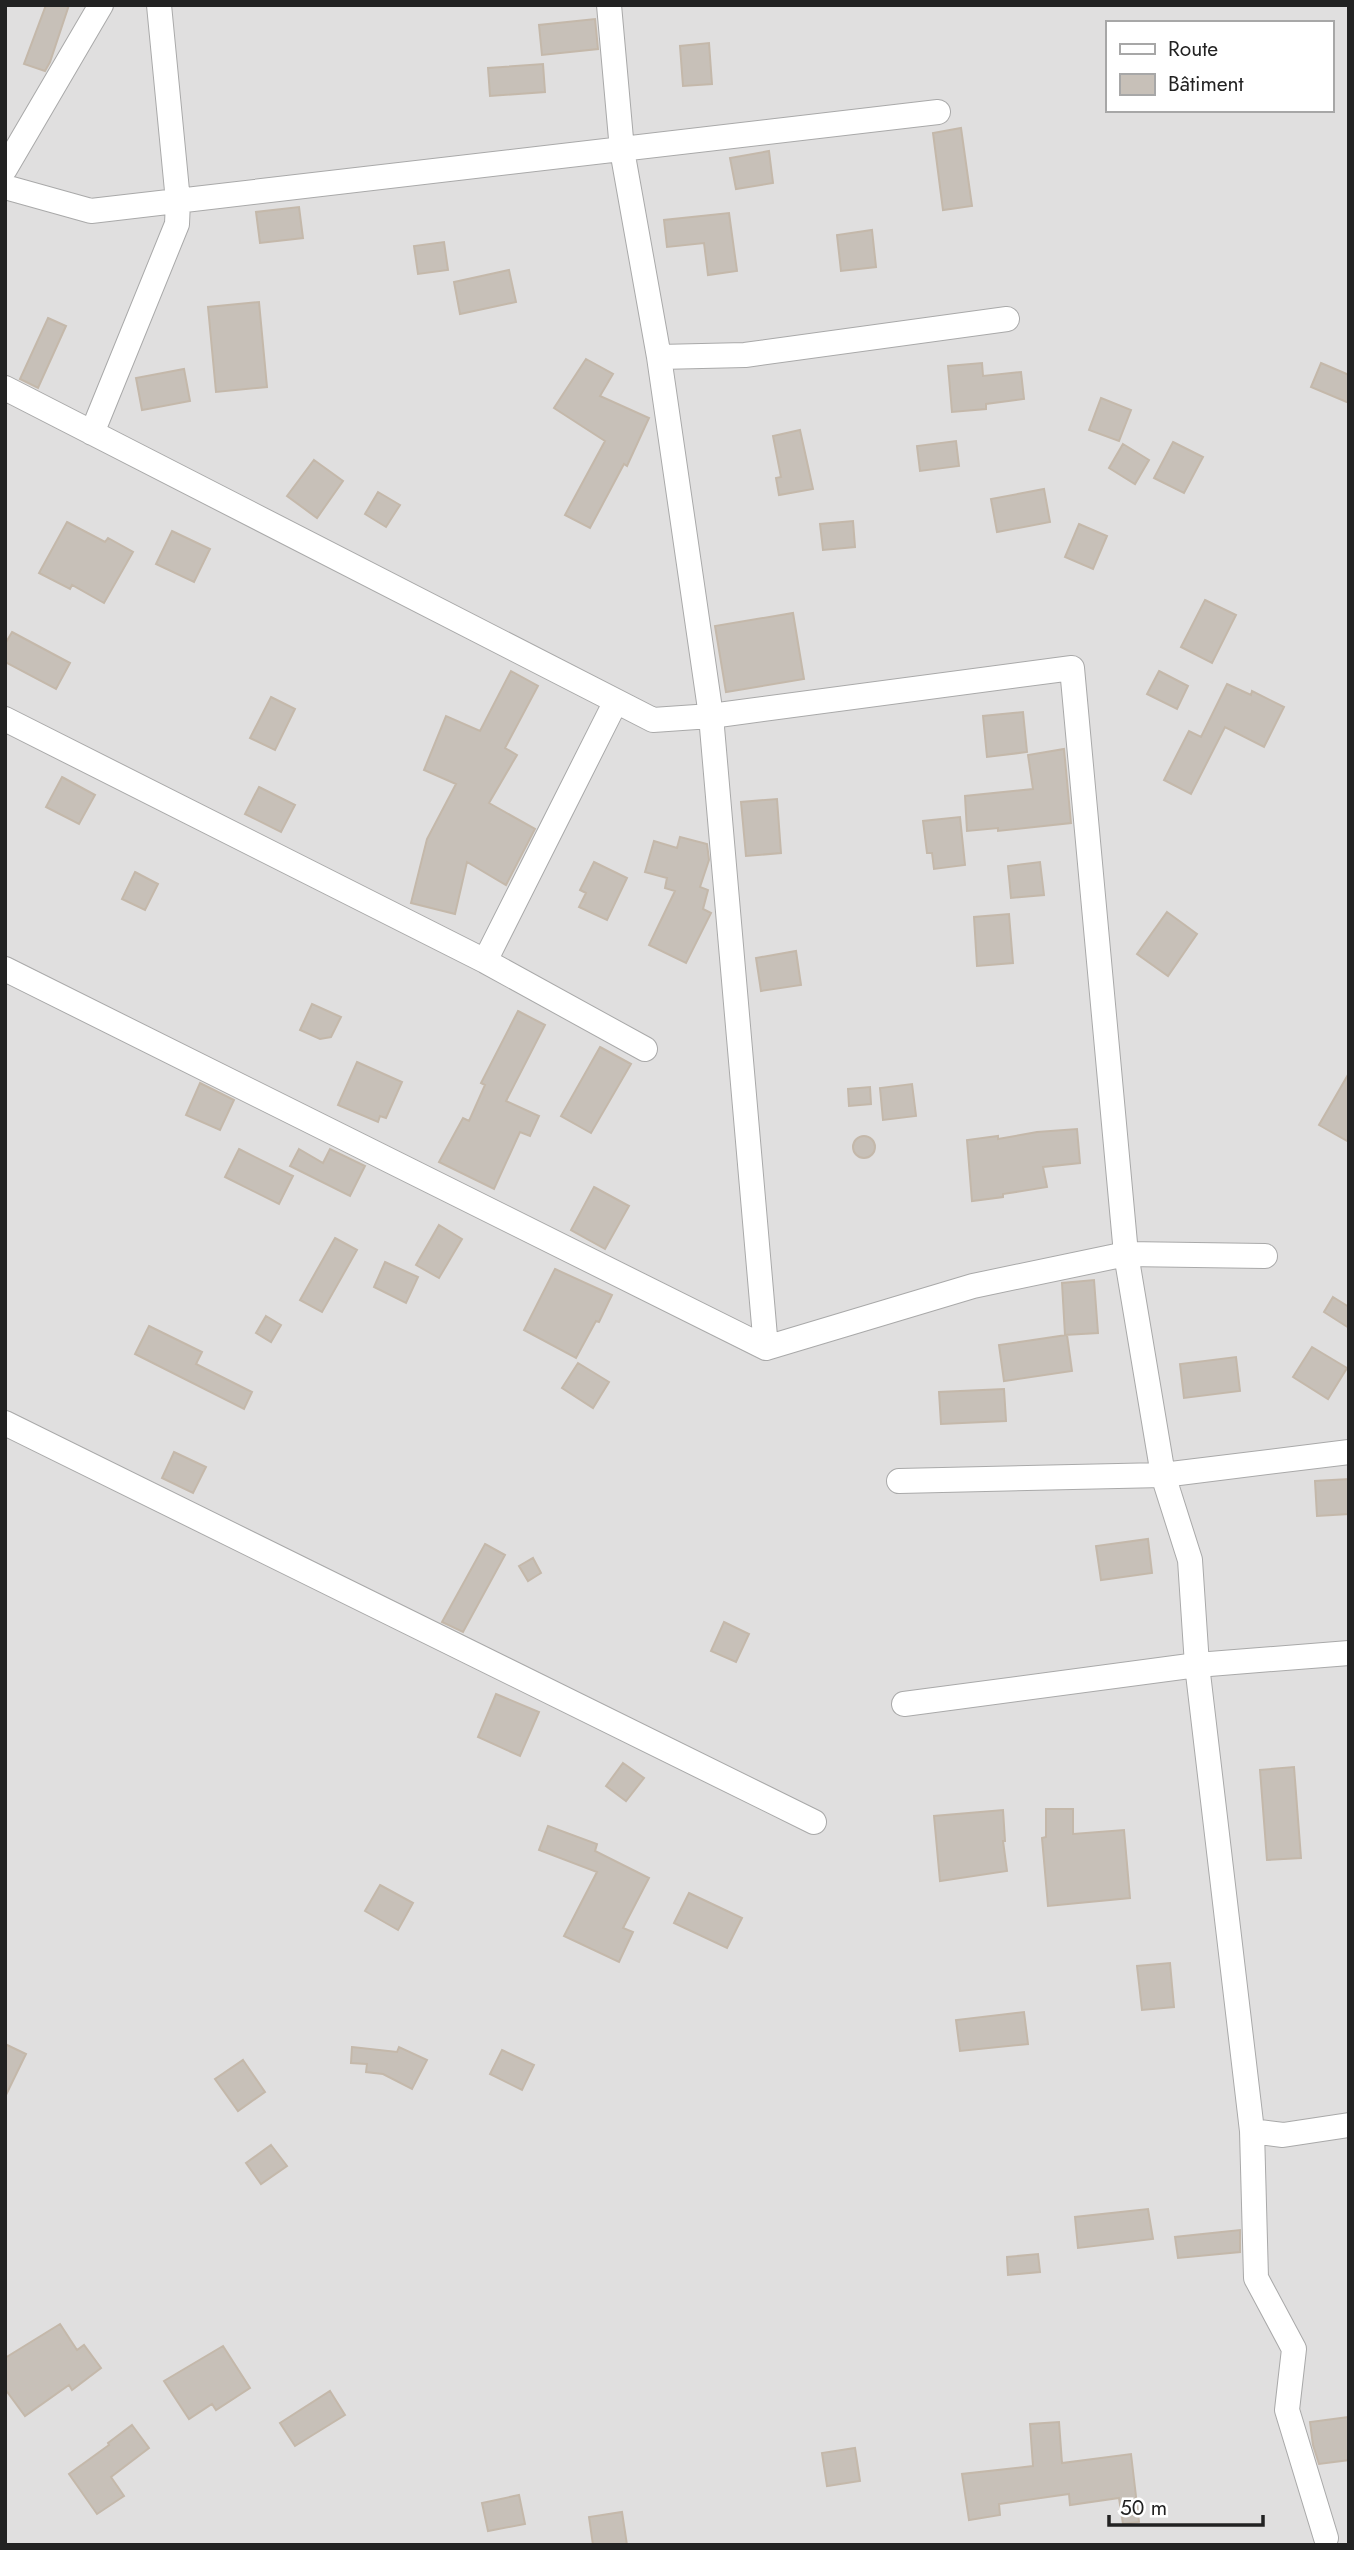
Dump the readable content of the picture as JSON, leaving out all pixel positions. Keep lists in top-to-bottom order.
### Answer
{
  "legend": ["Route", "Bâtiment"],
  "scale_bar": "50 m"
}
